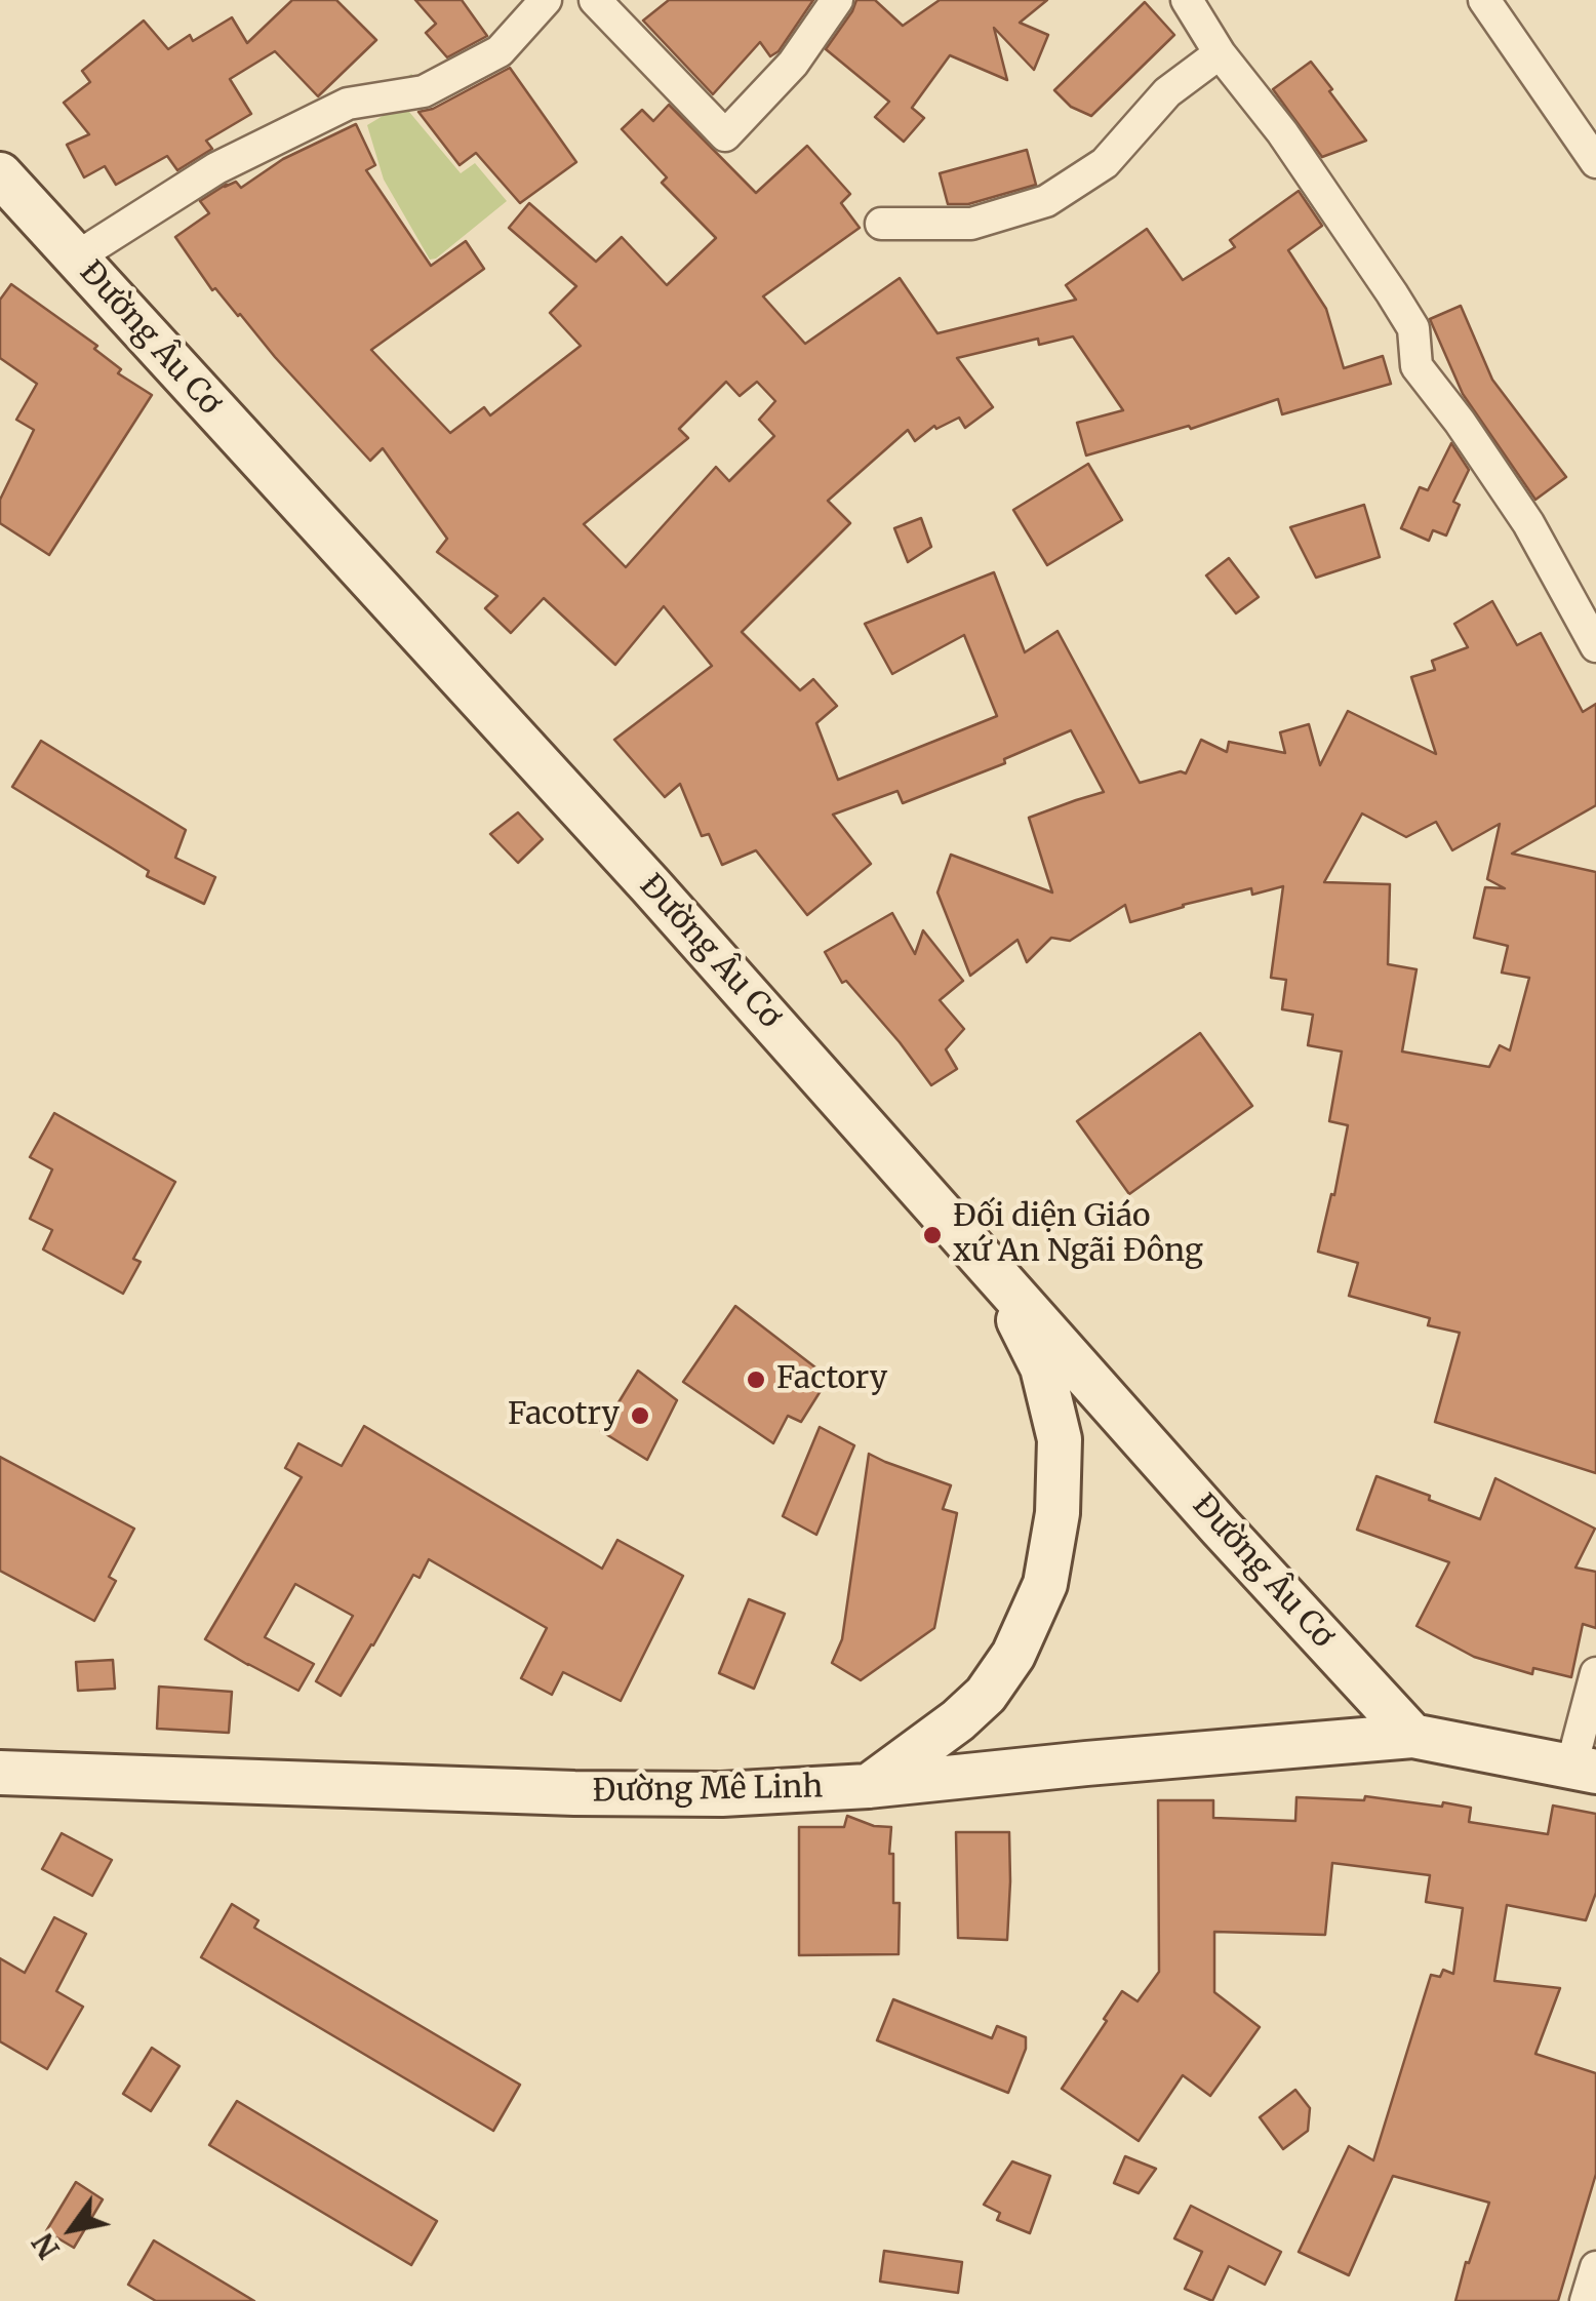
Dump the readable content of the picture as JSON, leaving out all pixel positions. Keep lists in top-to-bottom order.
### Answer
{
  "streets": {
    "main road": ["Đường Âu Cơ", "Đường Mê Linh"]
  },
  "crossings": [
    ["Đường Âu Cơ", "Đường Mê Linh"]
  ],
  "places": ["Đối diện Giáo xứ An Ngãi Đông", "Factory", "Facotry"],
  "north": "bottom left"
}
